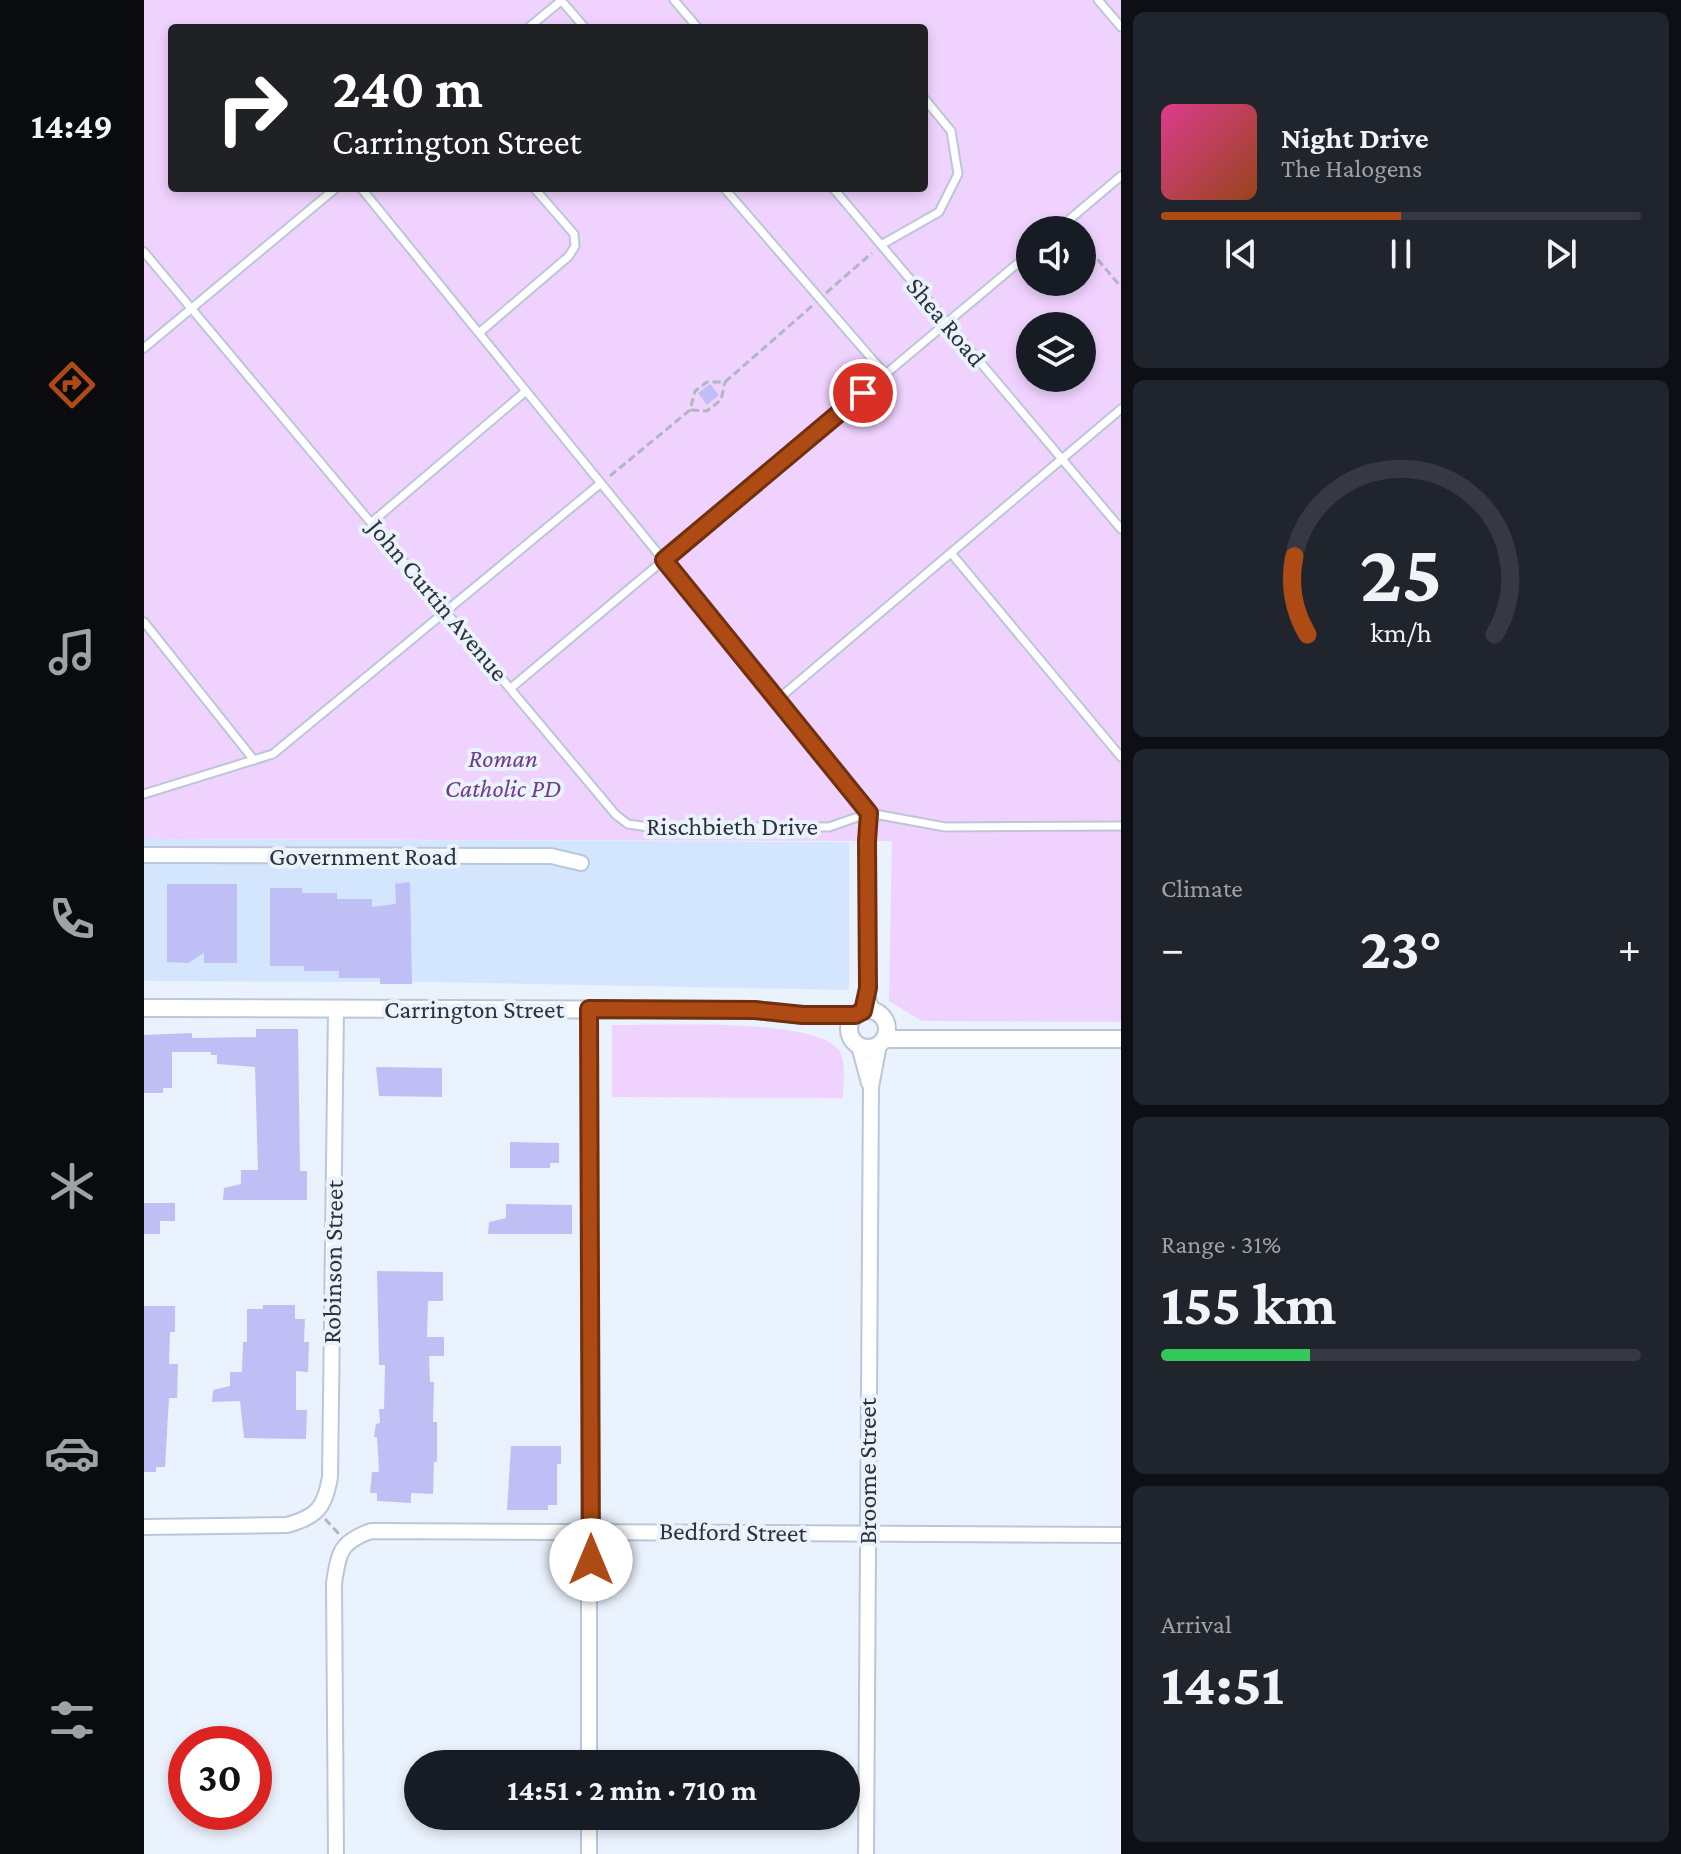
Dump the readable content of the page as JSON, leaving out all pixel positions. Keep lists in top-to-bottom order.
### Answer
{
  "streets": {
    "street": [
      "Government Road",
      "Carrington Street",
      "Robinson Street",
      "Broome Street",
      "Bedford Street"
    ],
    "lane": ["Shea Road", "John Curtin Avenue", "Rischbieth Drive"]
  },
  "crossings": [
    ["Shea Road", "John Curtin Avenue"],
    ["John Curtin Avenue", "Rischbieth Drive"],
    ["Carrington Street", "Robinson Street"],
    ["Carrington Street", "Broome Street"],
    ["Broome Street", "Bedford Street"]
  ],
  "parks": ["Roman Catholic PD"],
  "page": {
    "tabs": "14:49",
    "turn": ["240 m", "Carrington Street"],
    "song": ["Night Drive", "The Halogens"],
    "tile": [
      "Climate",
      ["Range · 31%", "155 km"],
      ["Arrival", "14:51"]
    ],
    "heat": ["−", "23°", "+"],
    "limit": "30",
    "trip": "14:51 · 2 min · 710 m",
    "gauge": ["25", "km/h"]
  }
}
